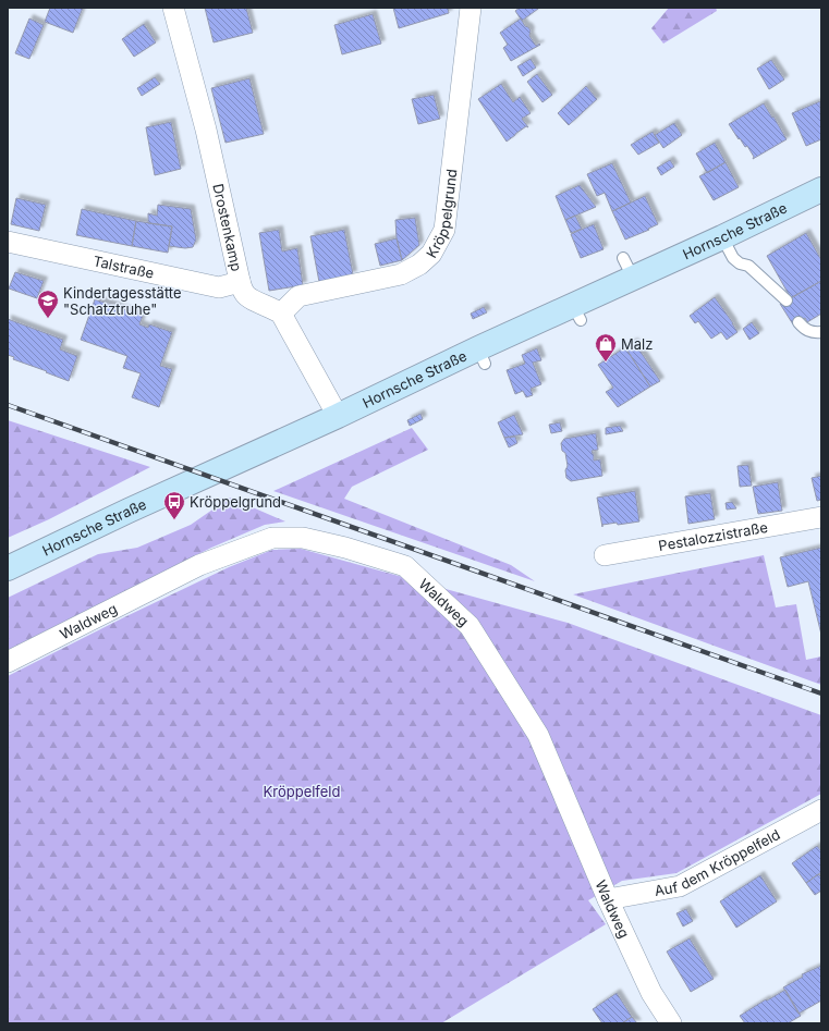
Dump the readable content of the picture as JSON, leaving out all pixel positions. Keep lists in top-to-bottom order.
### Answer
{
  "streets": {
    "main road": ["Hornsche Straße"],
    "street": [
      "Kröppelgrund",
      "Drostenkamp",
      "Talstraße",
      "Pestalozzistraße",
      "Waldweg",
      "Auf dem Kröppelfeld"
    ]
  },
  "crossings": [
    ["Kröppelgrund", "Drostenkamp"],
    ["Drostenkamp", "Talstraße"],
    ["Waldweg", "Auf dem Kröppelfeld"]
  ],
  "parks": ["Kröppelfeld"],
  "places": {
    "school or university": ["Kindertagesstätte \"Schatztruhe\""],
    "shop": ["Malz"],
    "bus stop": ["Kröppelgrund"]
  }
}
